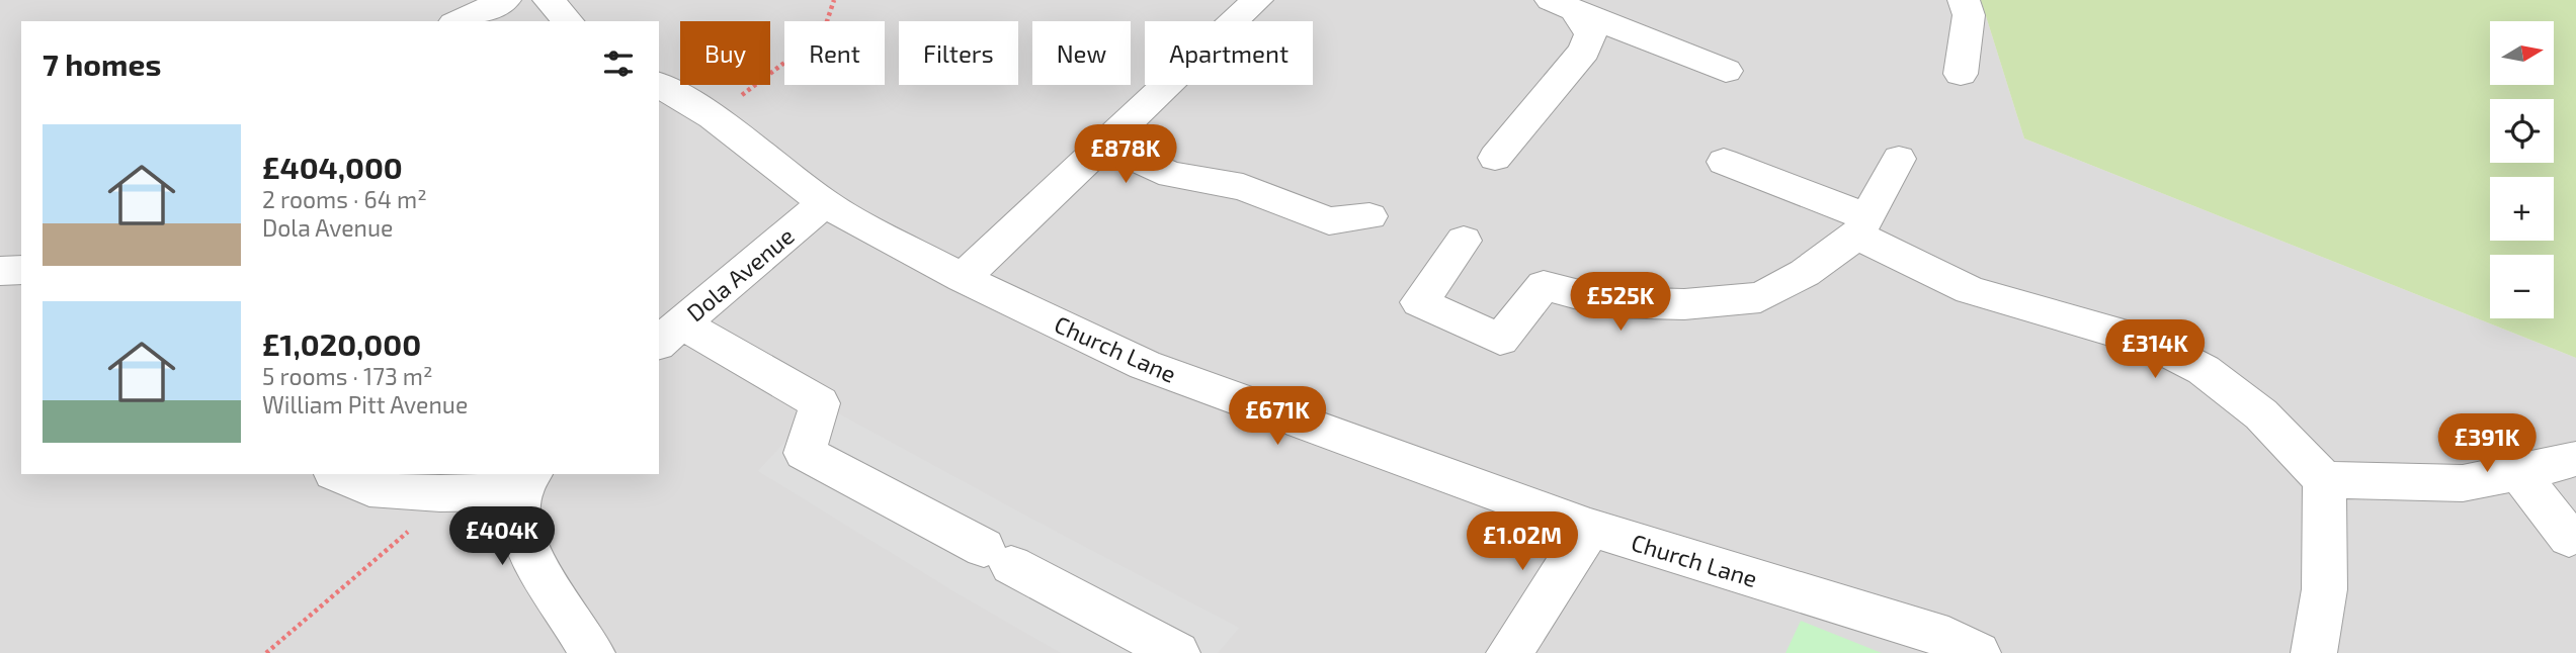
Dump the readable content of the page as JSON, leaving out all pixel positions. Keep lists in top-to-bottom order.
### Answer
{
  "streets": {
    "street": ["Dola Avenue", "Church Lane"]
  },
  "crossings": [
    ["Dola Avenue", "Church Lane"]
  ],
  "north": "right",
  "page": {
    "map_buttons": ["+", "−"],
    "chip": [
      "Buy",
      "Rent",
      "Filters",
      "New",
      "Apartment"
    ],
    "heading": "7 homes",
    "list": [
      {
        "name": "£404,000",
        "note": "2 rooms · 64 m² · Dola Avenue"
      },
      {
        "name": "£1,020,000",
        "note": "5 rooms · 173 m² · William Pitt Avenue"
      }
    ],
    "price": [
      "£878K",
      "£525K",
      "£314K",
      "£671K",
      "£391K",
      "£404K",
      "£1.02M"
    ]
  }
}
